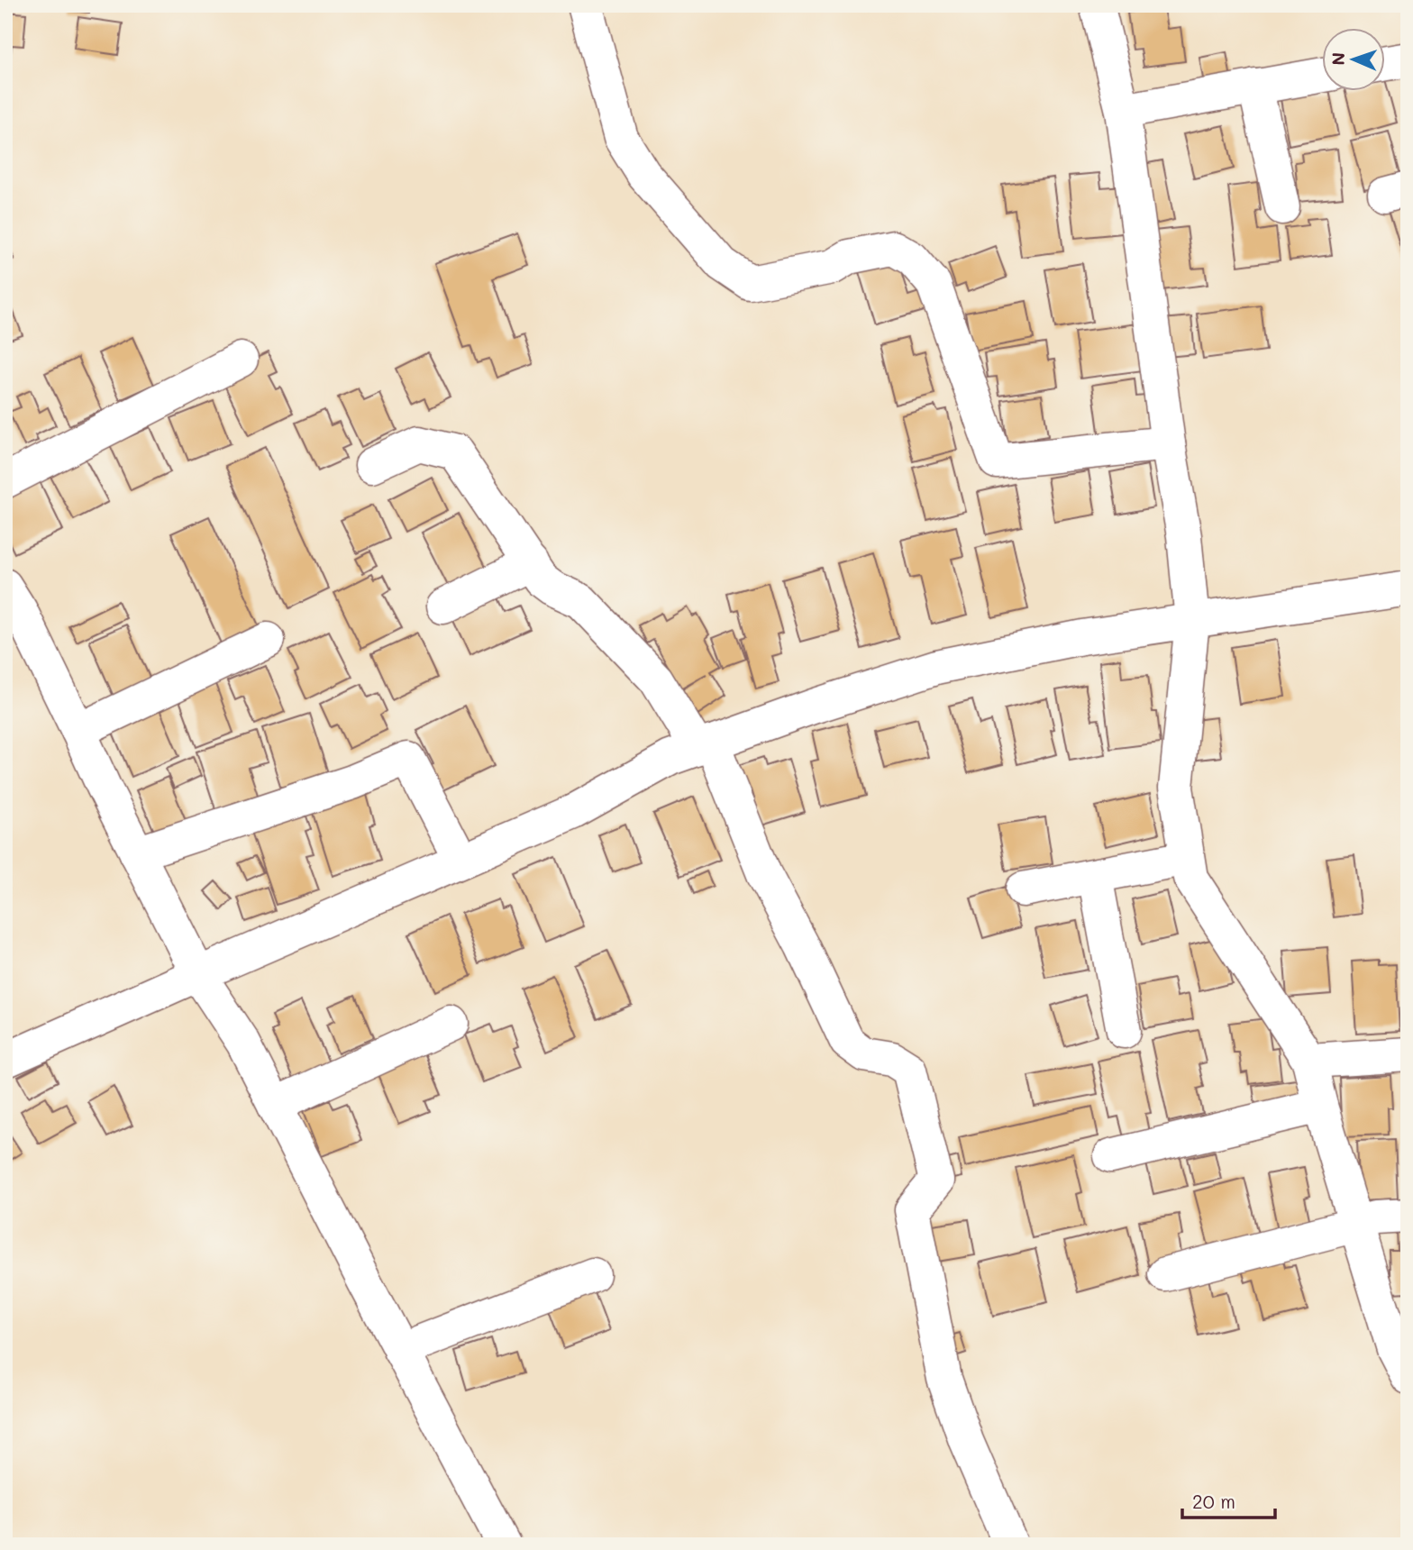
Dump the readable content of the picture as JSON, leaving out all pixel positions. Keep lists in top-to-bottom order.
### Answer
{
  "scale_bar": "20 m",
  "north": "left"
}
